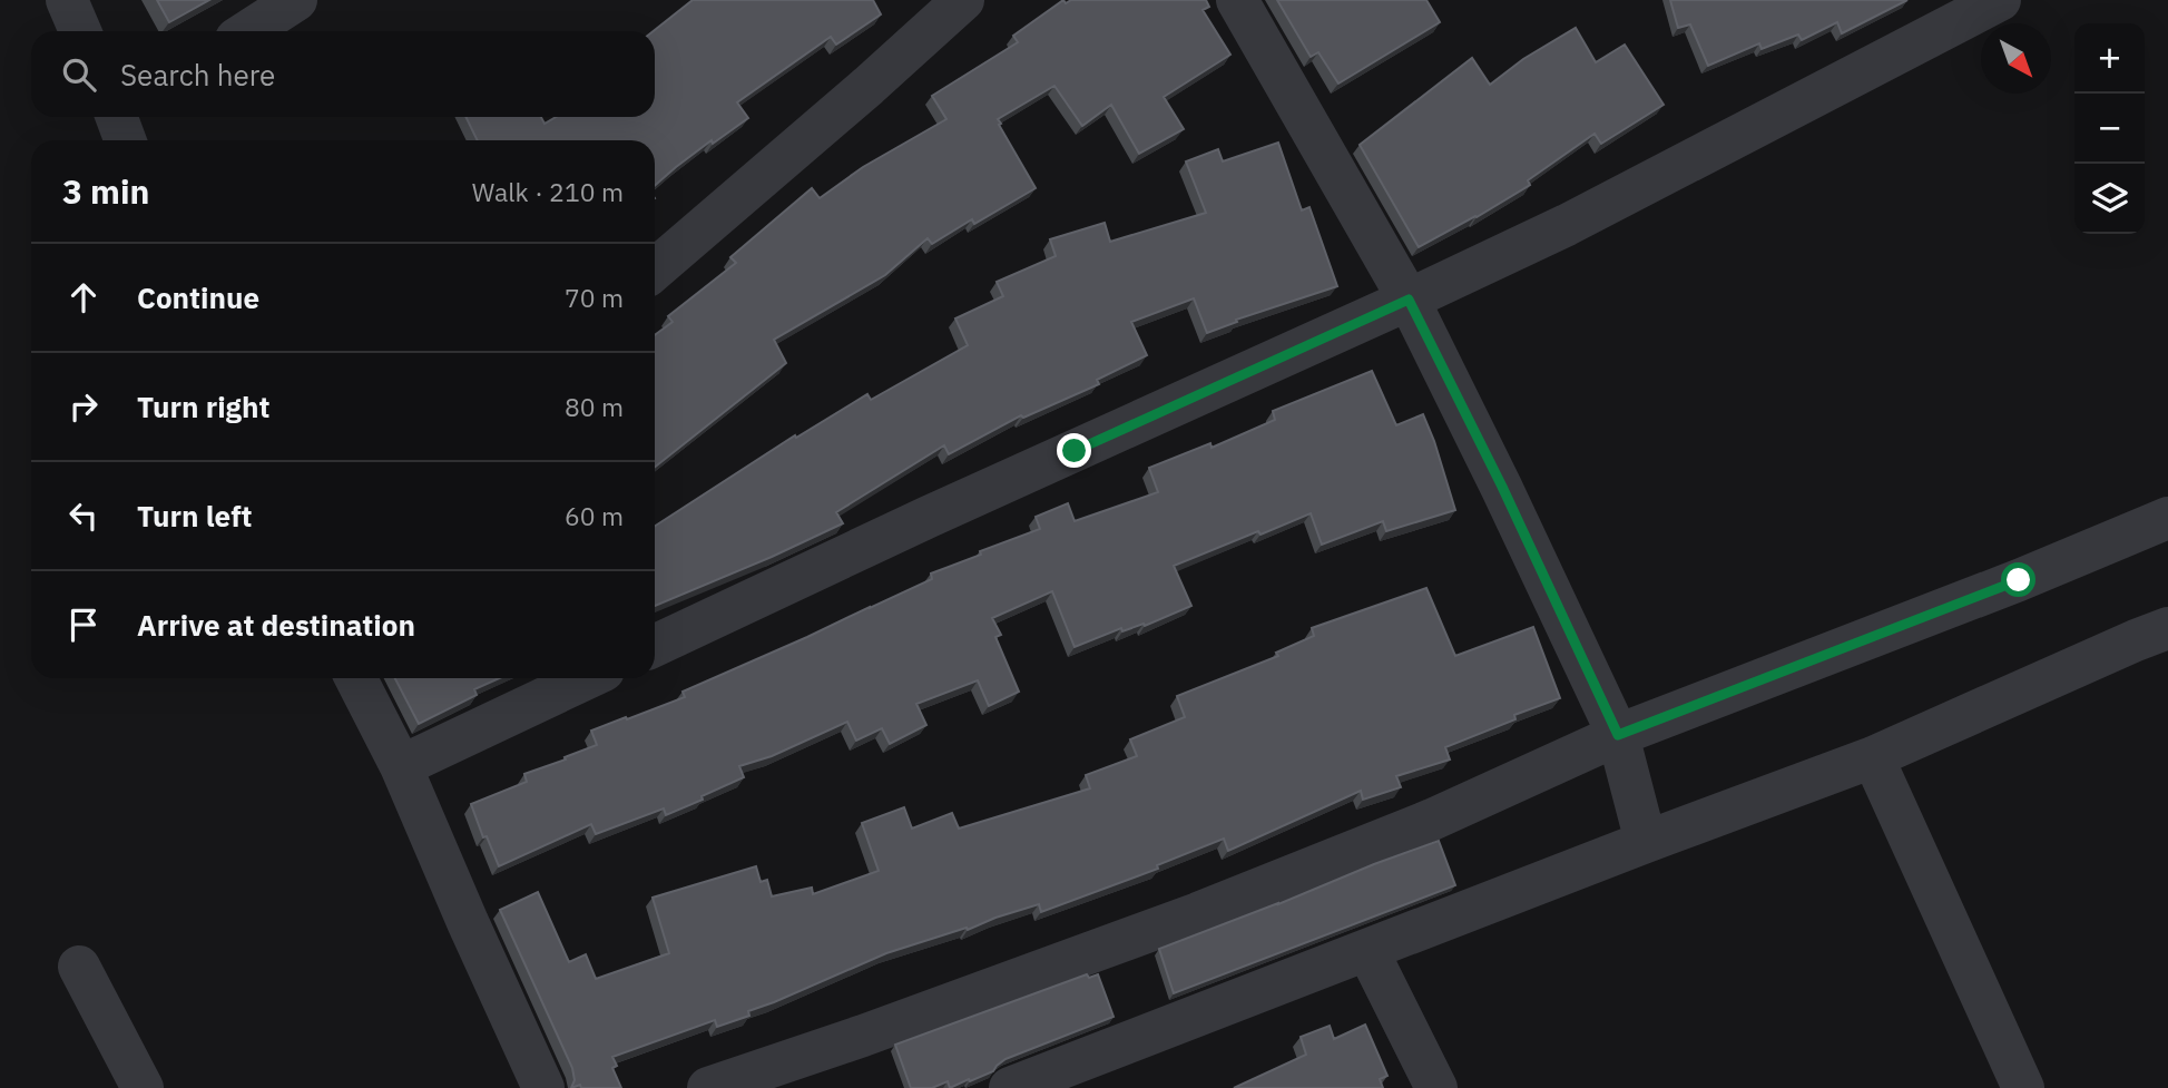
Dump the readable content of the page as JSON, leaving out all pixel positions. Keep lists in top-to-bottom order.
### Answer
{
  "north": "bottom right",
  "page": {
    "map_buttons": ["+", "−"],
    "search": "Search here",
    "heading": ["3 min", "Walk · 210 m"],
    "list": [
      ["Continue", "70 m"],
      ["Turn right", "80 m"],
      ["Turn left", "60 m"],
      "Arrive at destination"
    ]
  }
}
